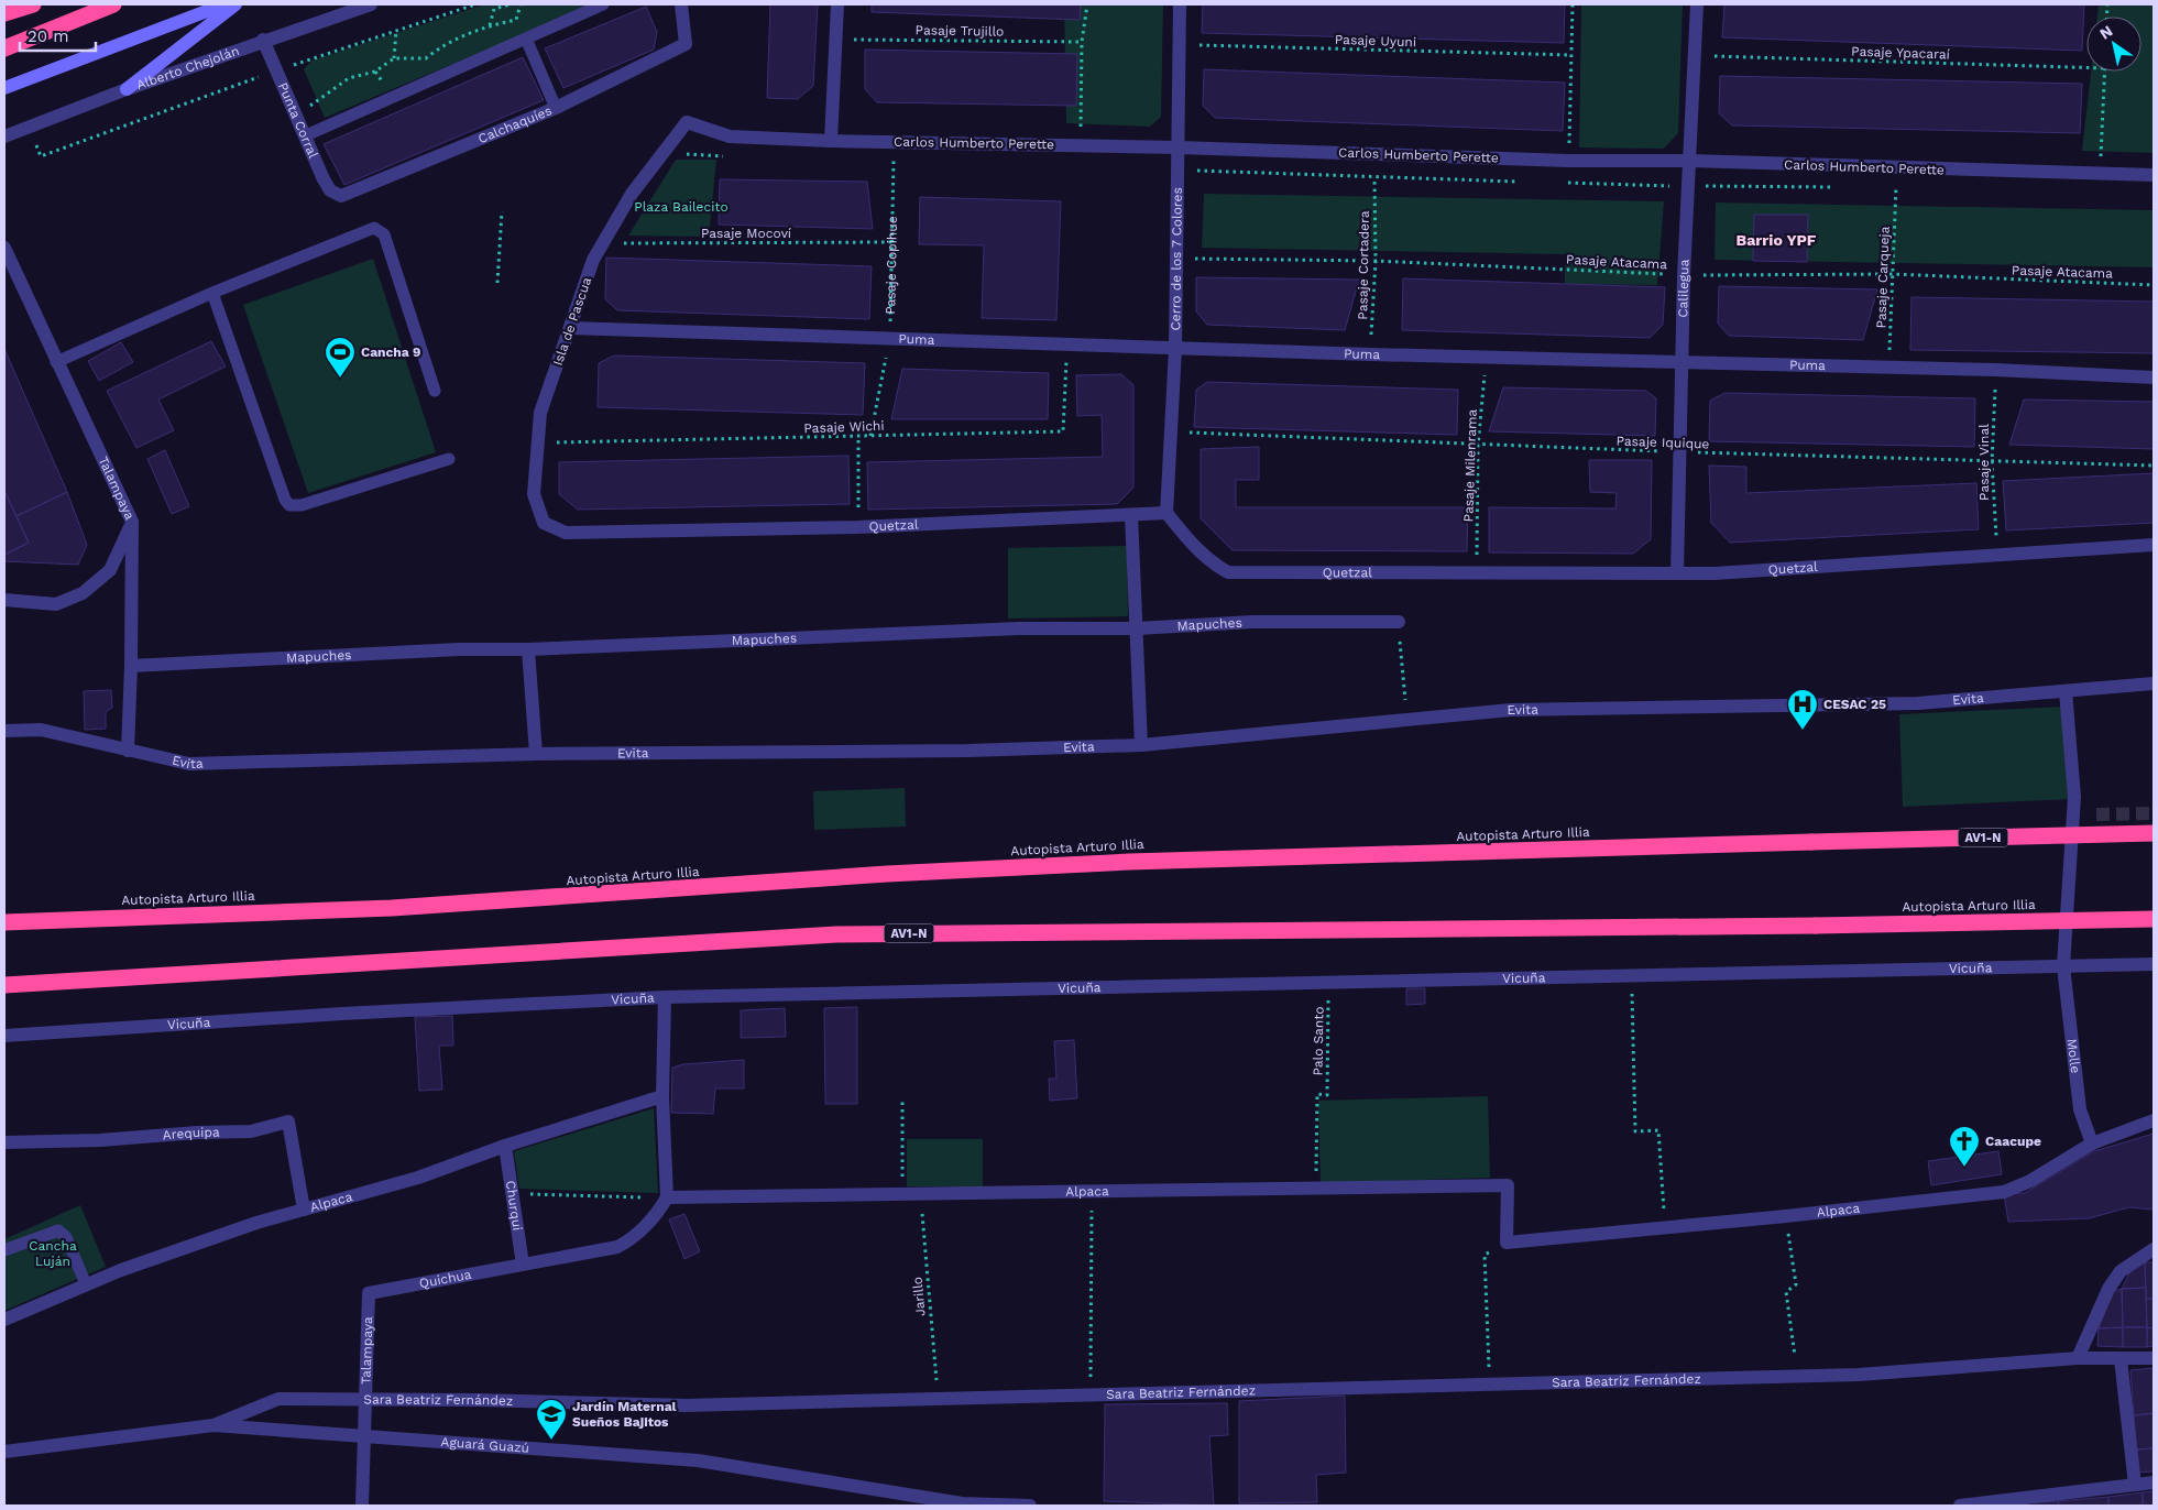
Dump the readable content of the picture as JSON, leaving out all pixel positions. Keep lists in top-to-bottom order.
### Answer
{
  "streets": {
    "highway": ["Autopista Arturo Illia", "AV1-N"],
    "street": [
      "Alberto Chejolán",
      "Punta Corral",
      "Calchaquíes",
      "Carlos Humberto Perette",
      "Cerro de los 7 Colores",
      "Calilegua",
      "Isla de Pascua",
      "Puma",
      "Talampaya",
      "Quetzal",
      "Mapuches",
      "Evita",
      "Vicuña",
      "Molle",
      "Arequipa",
      "Alpaca",
      "Churqui",
      "Quichua",
      "Sara Beatriz Fernández",
      "Aguará Guazú"
    ],
    "path": [
      "Pasaje Trujillo",
      "Pasaje Uyuni",
      "Pasaje Ypacaraí",
      "Pasaje Mocoví",
      "Pasaje Atacama",
      "Pasaje Copihue",
      "Pasaje Cortadera",
      "Pasaje Carqueja",
      "Pasaje Wichi",
      "Pasaje Iquique",
      "Pasaje Vinal",
      "Pasaje Milenrama",
      "Palo Santo",
      "Jarillo"
    ]
  },
  "crossings": [
    ["Pasaje Uyuni", "Cerro de los 7 Colores"],
    ["Pasaje Ypacaraí", "Calilegua"],
    ["Alberto Chejolán", "Punta Corral"],
    ["Punta Corral", "Calchaquíes"],
    ["Carlos Humberto Perette", "Cerro de los 7 Colores"],
    ["Carlos Humberto Perette", "Calilegua"],
    ["Carlos Humberto Perette", "Isla de Pascua"],
    ["Pasaje Mocoví", "Pasaje Copihue"],
    ["Pasaje Mocoví", "Isla de Pascua"],
    ["Cerro de los 7 Colores", "Pasaje Atacama"],
    ["Cerro de los 7 Colores", "Puma"],
    ["Cerro de los 7 Colores", "Pasaje Iquique"],
    ["Cerro de los 7 Colores", "Quetzal"],
    ["Pasaje Atacama", "Pasaje Cortadera"],
    ["Pasaje Atacama", "Pasaje Carqueja"],
    ["Pasaje Atacama", "Calilegua"],
    ["Pasaje Copihue", "Puma"],
    ["Pasaje Copihue", "Pasaje Wichi"],
    ["Pasaje Cortadera", "Puma"],
    ["Pasaje Carqueja", "Puma"],
    ["Calilegua", "Puma"],
    ["Calilegua", "Pasaje Iquique"],
    ["Calilegua", "Quetzal"],
    ["Isla de Pascua", "Puma"],
    ["Isla de Pascua", "Pasaje Wichi"],
    ["Isla de Pascua", "Quetzal"],
    ["Puma", "Pasaje Wichi"],
    ["Puma", "Pasaje Vinal"],
    ["Puma", "Pasaje Milenrama"],
    ["Pasaje Iquique", "Pasaje Vinal"],
    ["Pasaje Iquique", "Pasaje Milenrama"],
    ["Pasaje Vinal", "Quetzal"],
    ["Pasaje Milenrama", "Quetzal"],
    ["Talampaya", "Mapuches"],
    ["Talampaya", "Evita"],
    ["Talampaya", "Quichua"],
    ["Talampaya", "Sara Beatriz Fernández"],
    ["Talampaya", "Aguará Guazú"],
    ["Evita", "Molle"],
    ["Vicuña", "Palo Santo"],
    ["Vicuña", "Molle"],
    ["Palo Santo", "Alpaca"],
    ["Molle", "Alpaca"],
    ["Arequipa", "Alpaca"],
    ["Alpaca", "Churqui"],
    ["Alpaca", "Quichua"],
    ["Alpaca", "Jarillo"],
    ["Churqui", "Quichua"],
    ["Jarillo", "Sara Beatriz Fernández"],
    ["Sara Beatriz Fernández", "Aguará Guazú"]
  ],
  "districts": ["Barrio YPF"],
  "parks": ["Plaza Bailecito", "Cancha Luján"],
  "places": {
    "sports": ["Cancha 9"],
    "hospital": ["CESAC 25"],
    "church": ["Caacupe"],
    "school or university": ["Jardín Maternal Sueños Bajitos"]
  },
  "scale_bar": "20 m",
  "north": "top left"
}
